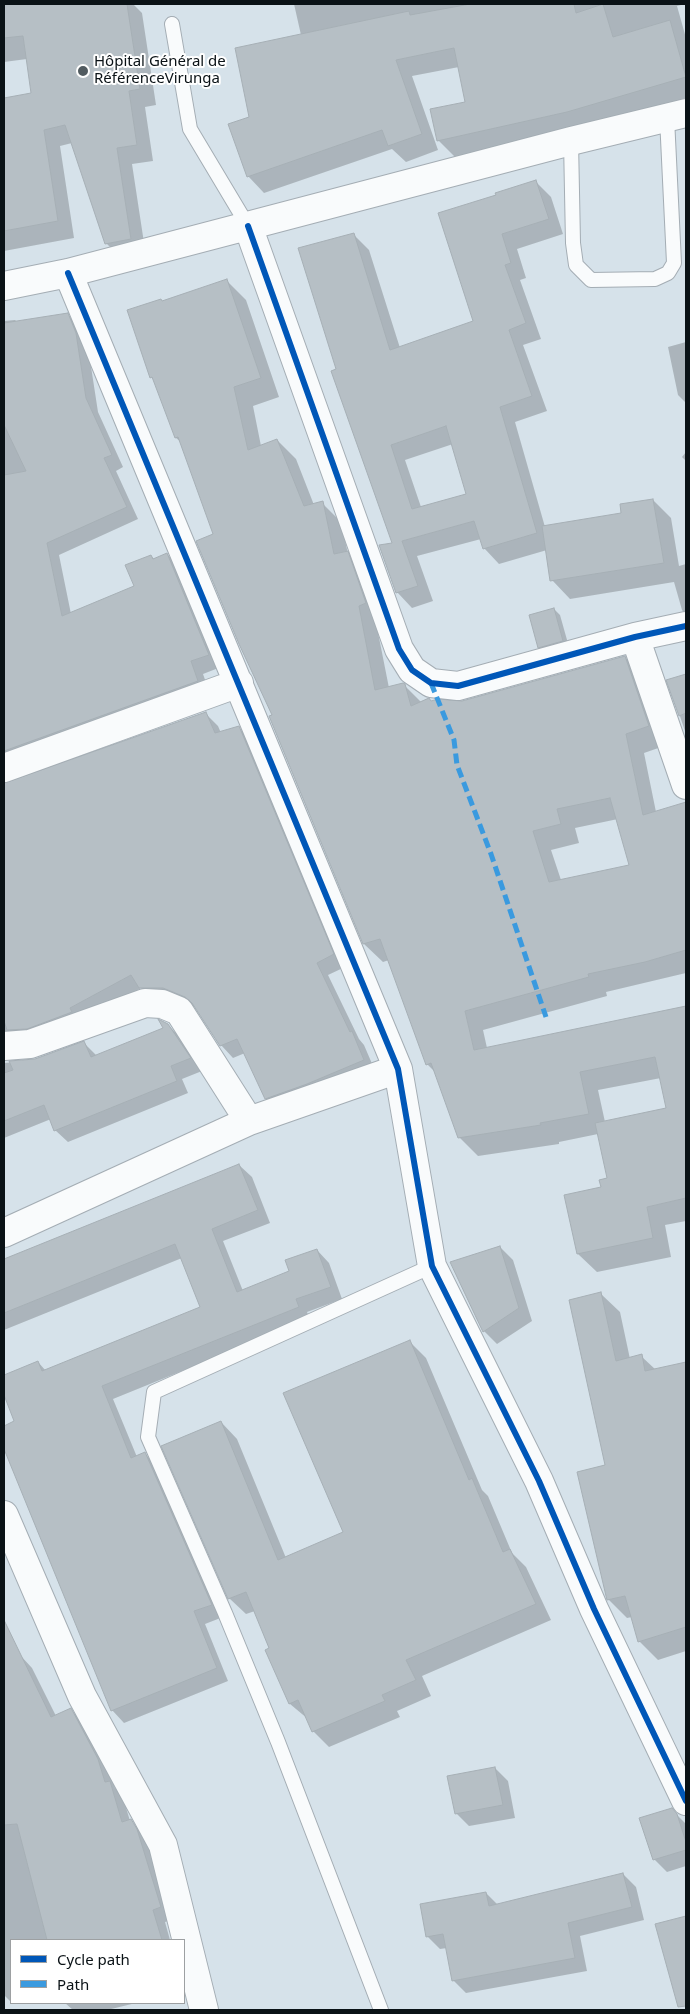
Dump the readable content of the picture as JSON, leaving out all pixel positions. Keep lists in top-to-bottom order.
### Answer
{
  "places": ["Hôpital Général de RéférenceVirunga"],
  "legend": ["Cycle path", "Path"]
}
